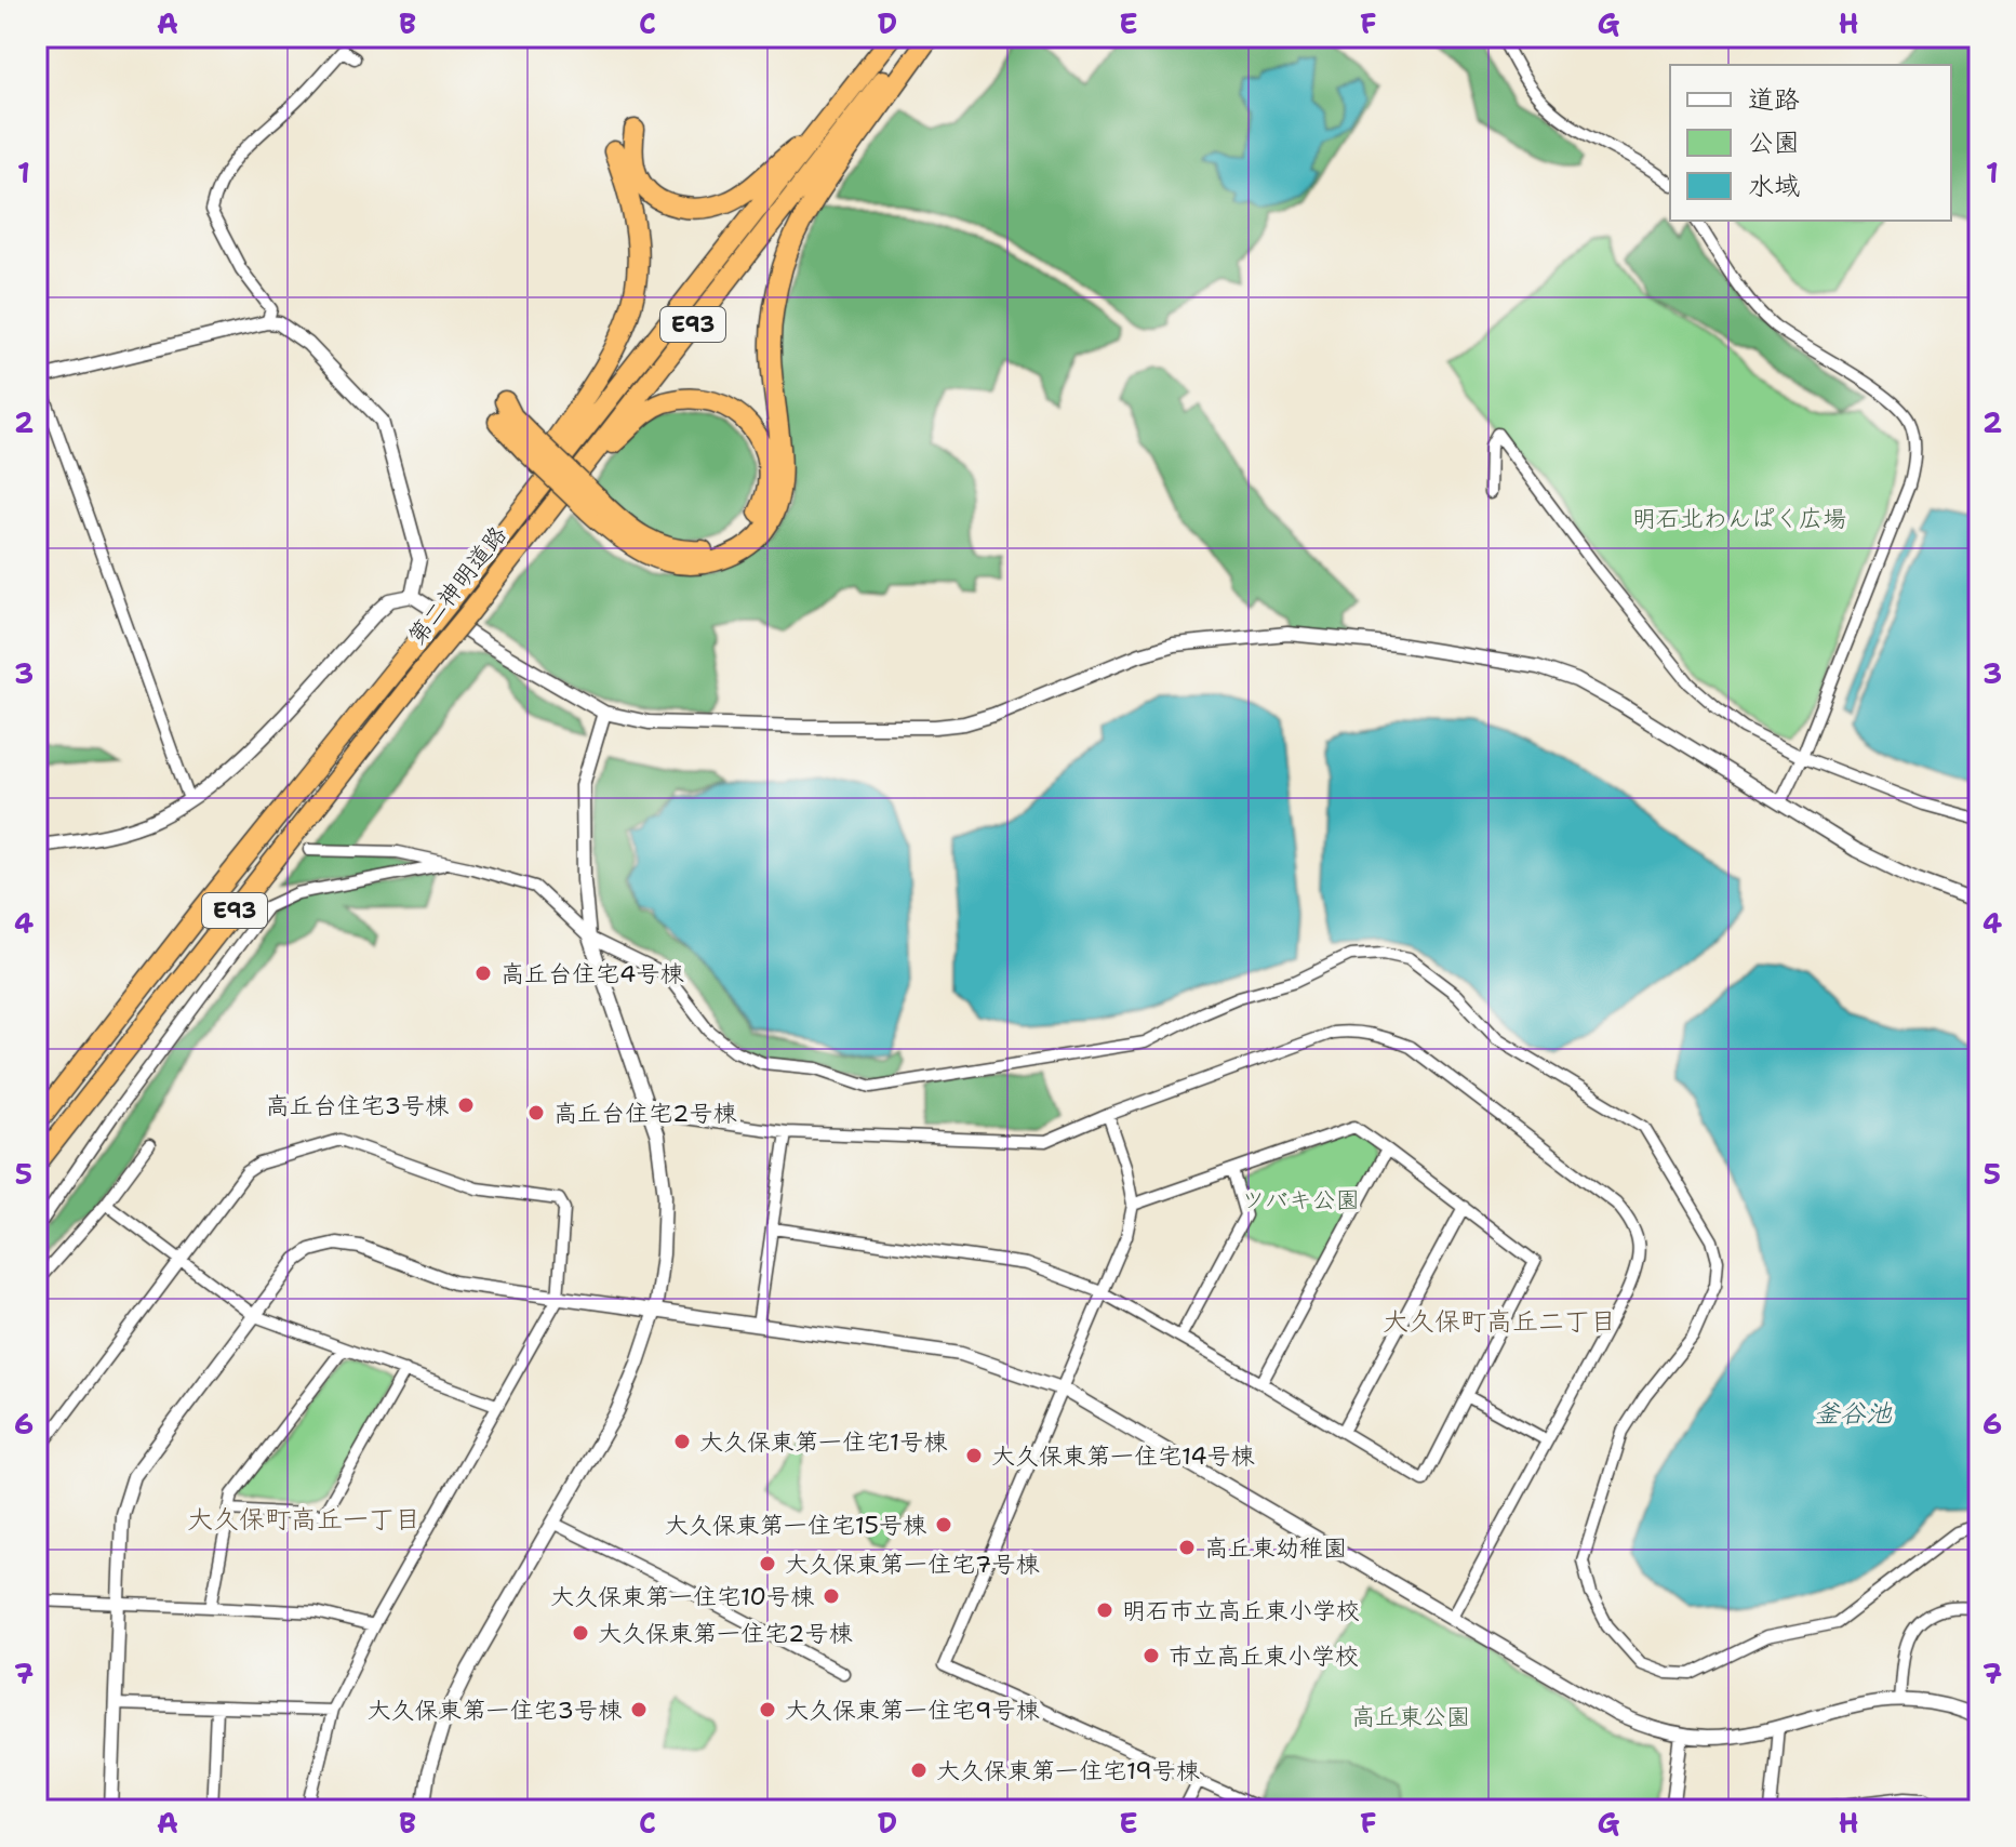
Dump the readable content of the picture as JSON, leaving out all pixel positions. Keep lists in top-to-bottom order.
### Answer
{
  "streets": {
    "highway": ["E93", "第二神明道路"]
  },
  "districts": ["大久保町高丘二丁目", "大久保町高丘一丁目"],
  "water": ["釜谷池"],
  "parks": ["明石北わんぱく広場", "ツバキ公園", "高丘東公園"],
  "places": [
    "高丘台住宅4号棟",
    "高丘台住宅3号棟",
    "高丘台住宅2号棟",
    "大久保東第一住宅1号棟",
    "大久保東第一住宅14号棟",
    "大久保東第一住宅15号棟",
    "高丘東幼稚園",
    "大久保東第一住宅7号棟",
    "大久保東第一住宅10号棟",
    "明石市立高丘東小学校",
    "大久保東第一住宅2号棟",
    "市立高丘東小学校",
    "大久保東第一住宅3号棟",
    "大久保東第一住宅9号棟",
    "大久保東第一住宅19号棟"
  ],
  "legend": ["道路", "公園", "水域"],
  "grid": {
    "columns": [
      "A",
      "B",
      "C",
      "D",
      "E",
      "F",
      "G",
      "H"
    ],
    "rows": [
      "1",
      "2",
      "3",
      "4",
      "5",
      "6",
      "7"
    ]
  }
}
